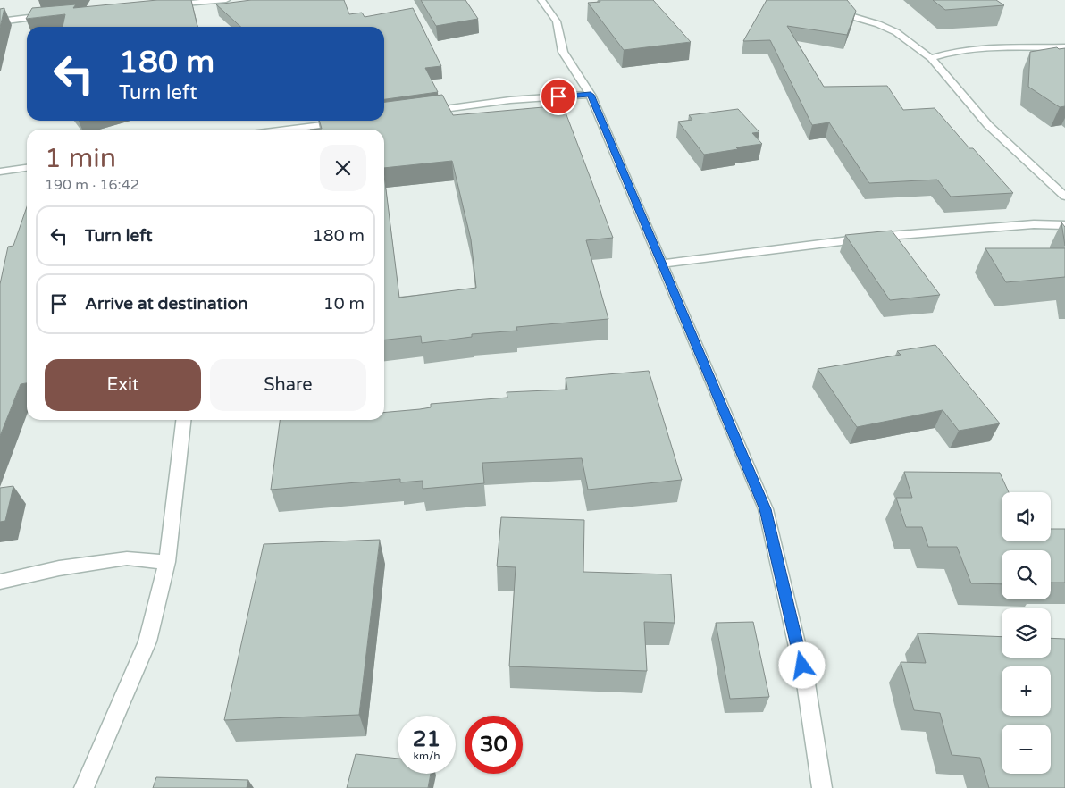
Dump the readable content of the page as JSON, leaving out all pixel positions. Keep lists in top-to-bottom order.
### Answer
{
  "page": {
    "turn": ["180 m", "Turn left"],
    "heading": ["1 min", "190 m · 16:42"],
    "list": [
      {
        "name": "Turn left",
        "value": "180 m"
      },
      {
        "name": "Arrive at destination",
        "value": "10 m"
      }
    ],
    "buttons": ["Exit", "Share"],
    "map_buttons": ["+", "−"],
    "speed": "21 km/h",
    "limit": "30"
  }
}
